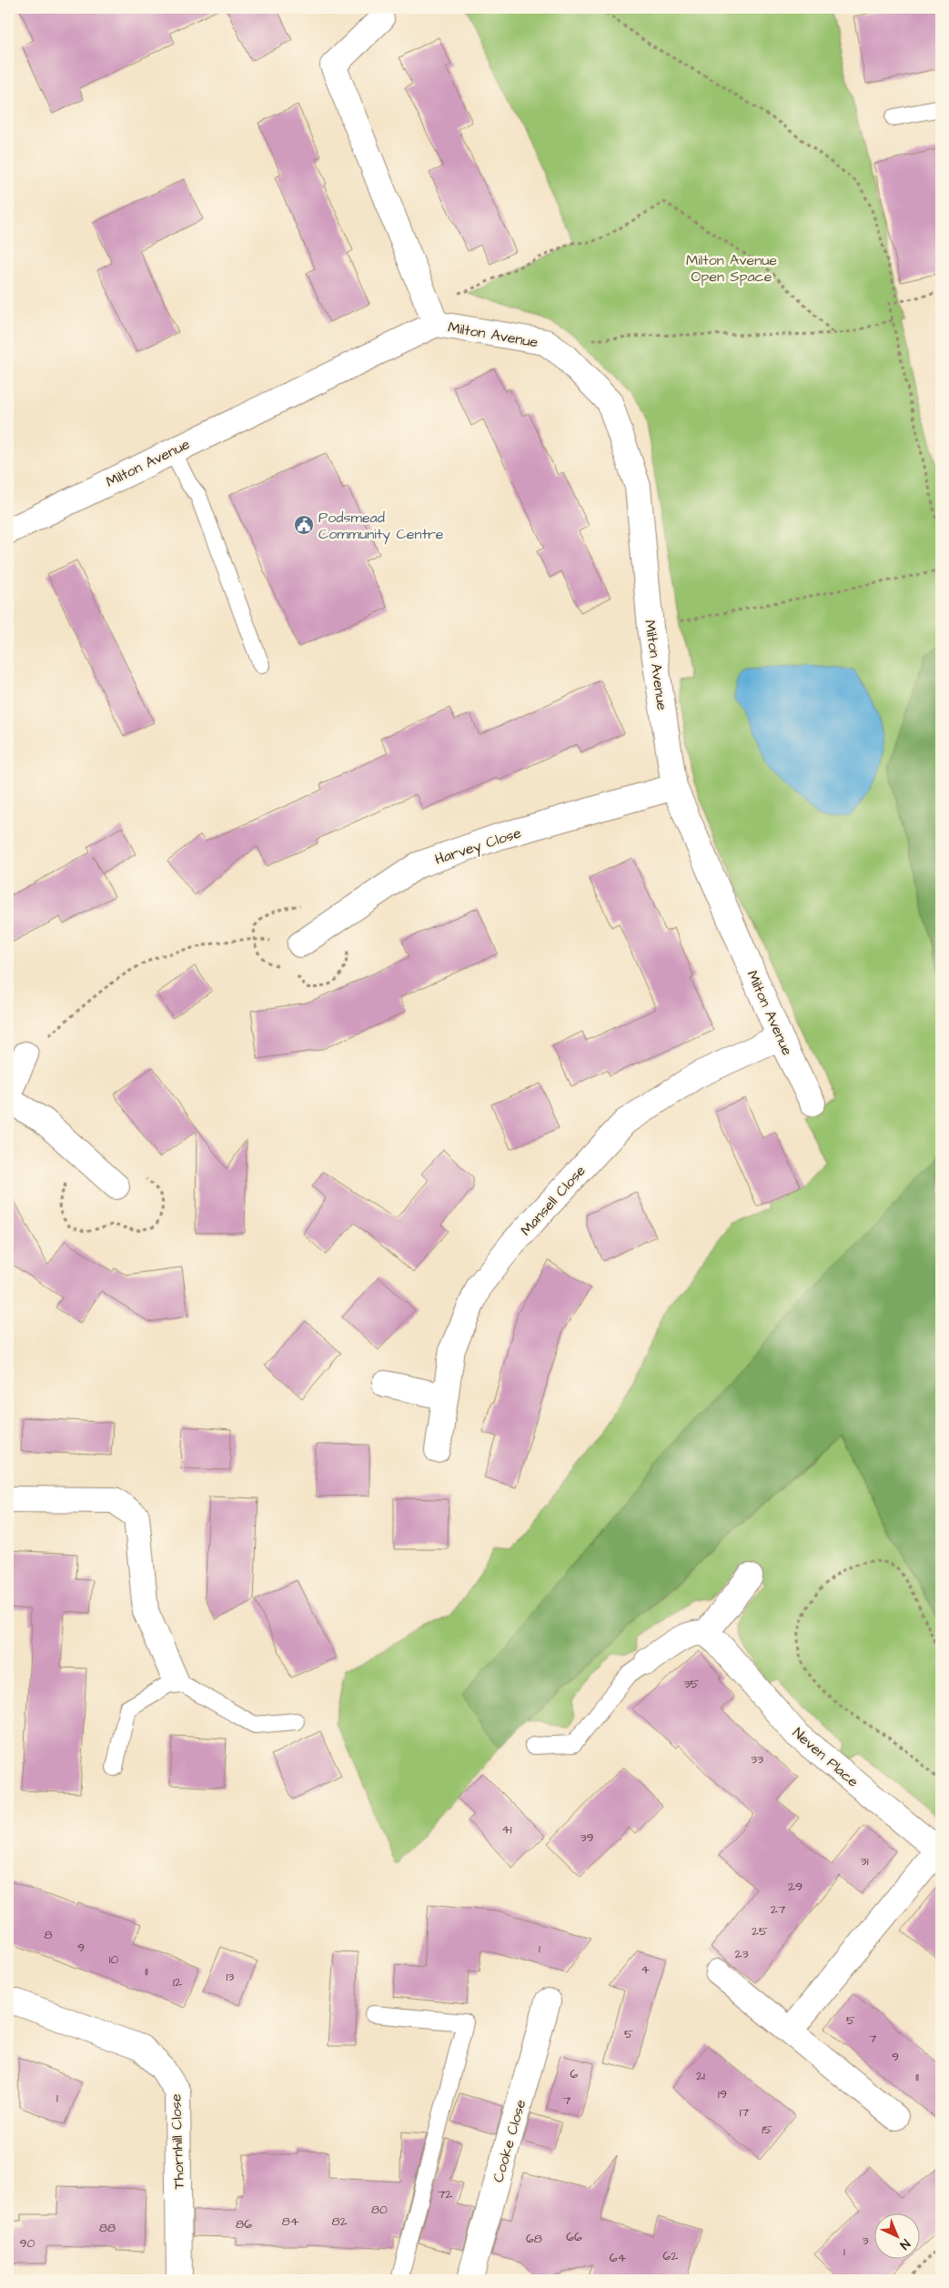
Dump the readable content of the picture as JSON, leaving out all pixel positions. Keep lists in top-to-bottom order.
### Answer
{
  "streets": {
    "street": [
      "Milton Avenue",
      "Harvey Close",
      "Mansell Close",
      "Neven Place",
      "Cooke Close",
      "Thornhill Close"
    ]
  },
  "crossings": [
    ["Milton Avenue", "Harvey Close"],
    ["Milton Avenue", "Mansell Close"]
  ],
  "parks": ["Milton Avenue Open Space"],
  "places": {
    "public building": ["Podsmead Community Centre"]
  },
  "house_numbers": [
    "35",
    "33",
    "41",
    "39",
    "31",
    "29",
    "27",
    "25",
    "8",
    "9",
    "1",
    "23",
    "10",
    "4",
    "11",
    "13",
    "12",
    "5",
    "5",
    "7",
    "9",
    "6",
    "21",
    "11",
    "19",
    "1",
    "7",
    "17",
    "15",
    "72",
    "80",
    "84",
    "82",
    "86",
    "88",
    "66",
    "68",
    "3",
    "90",
    "1",
    "62",
    "64"
  ],
  "north": "bottom right"
}
